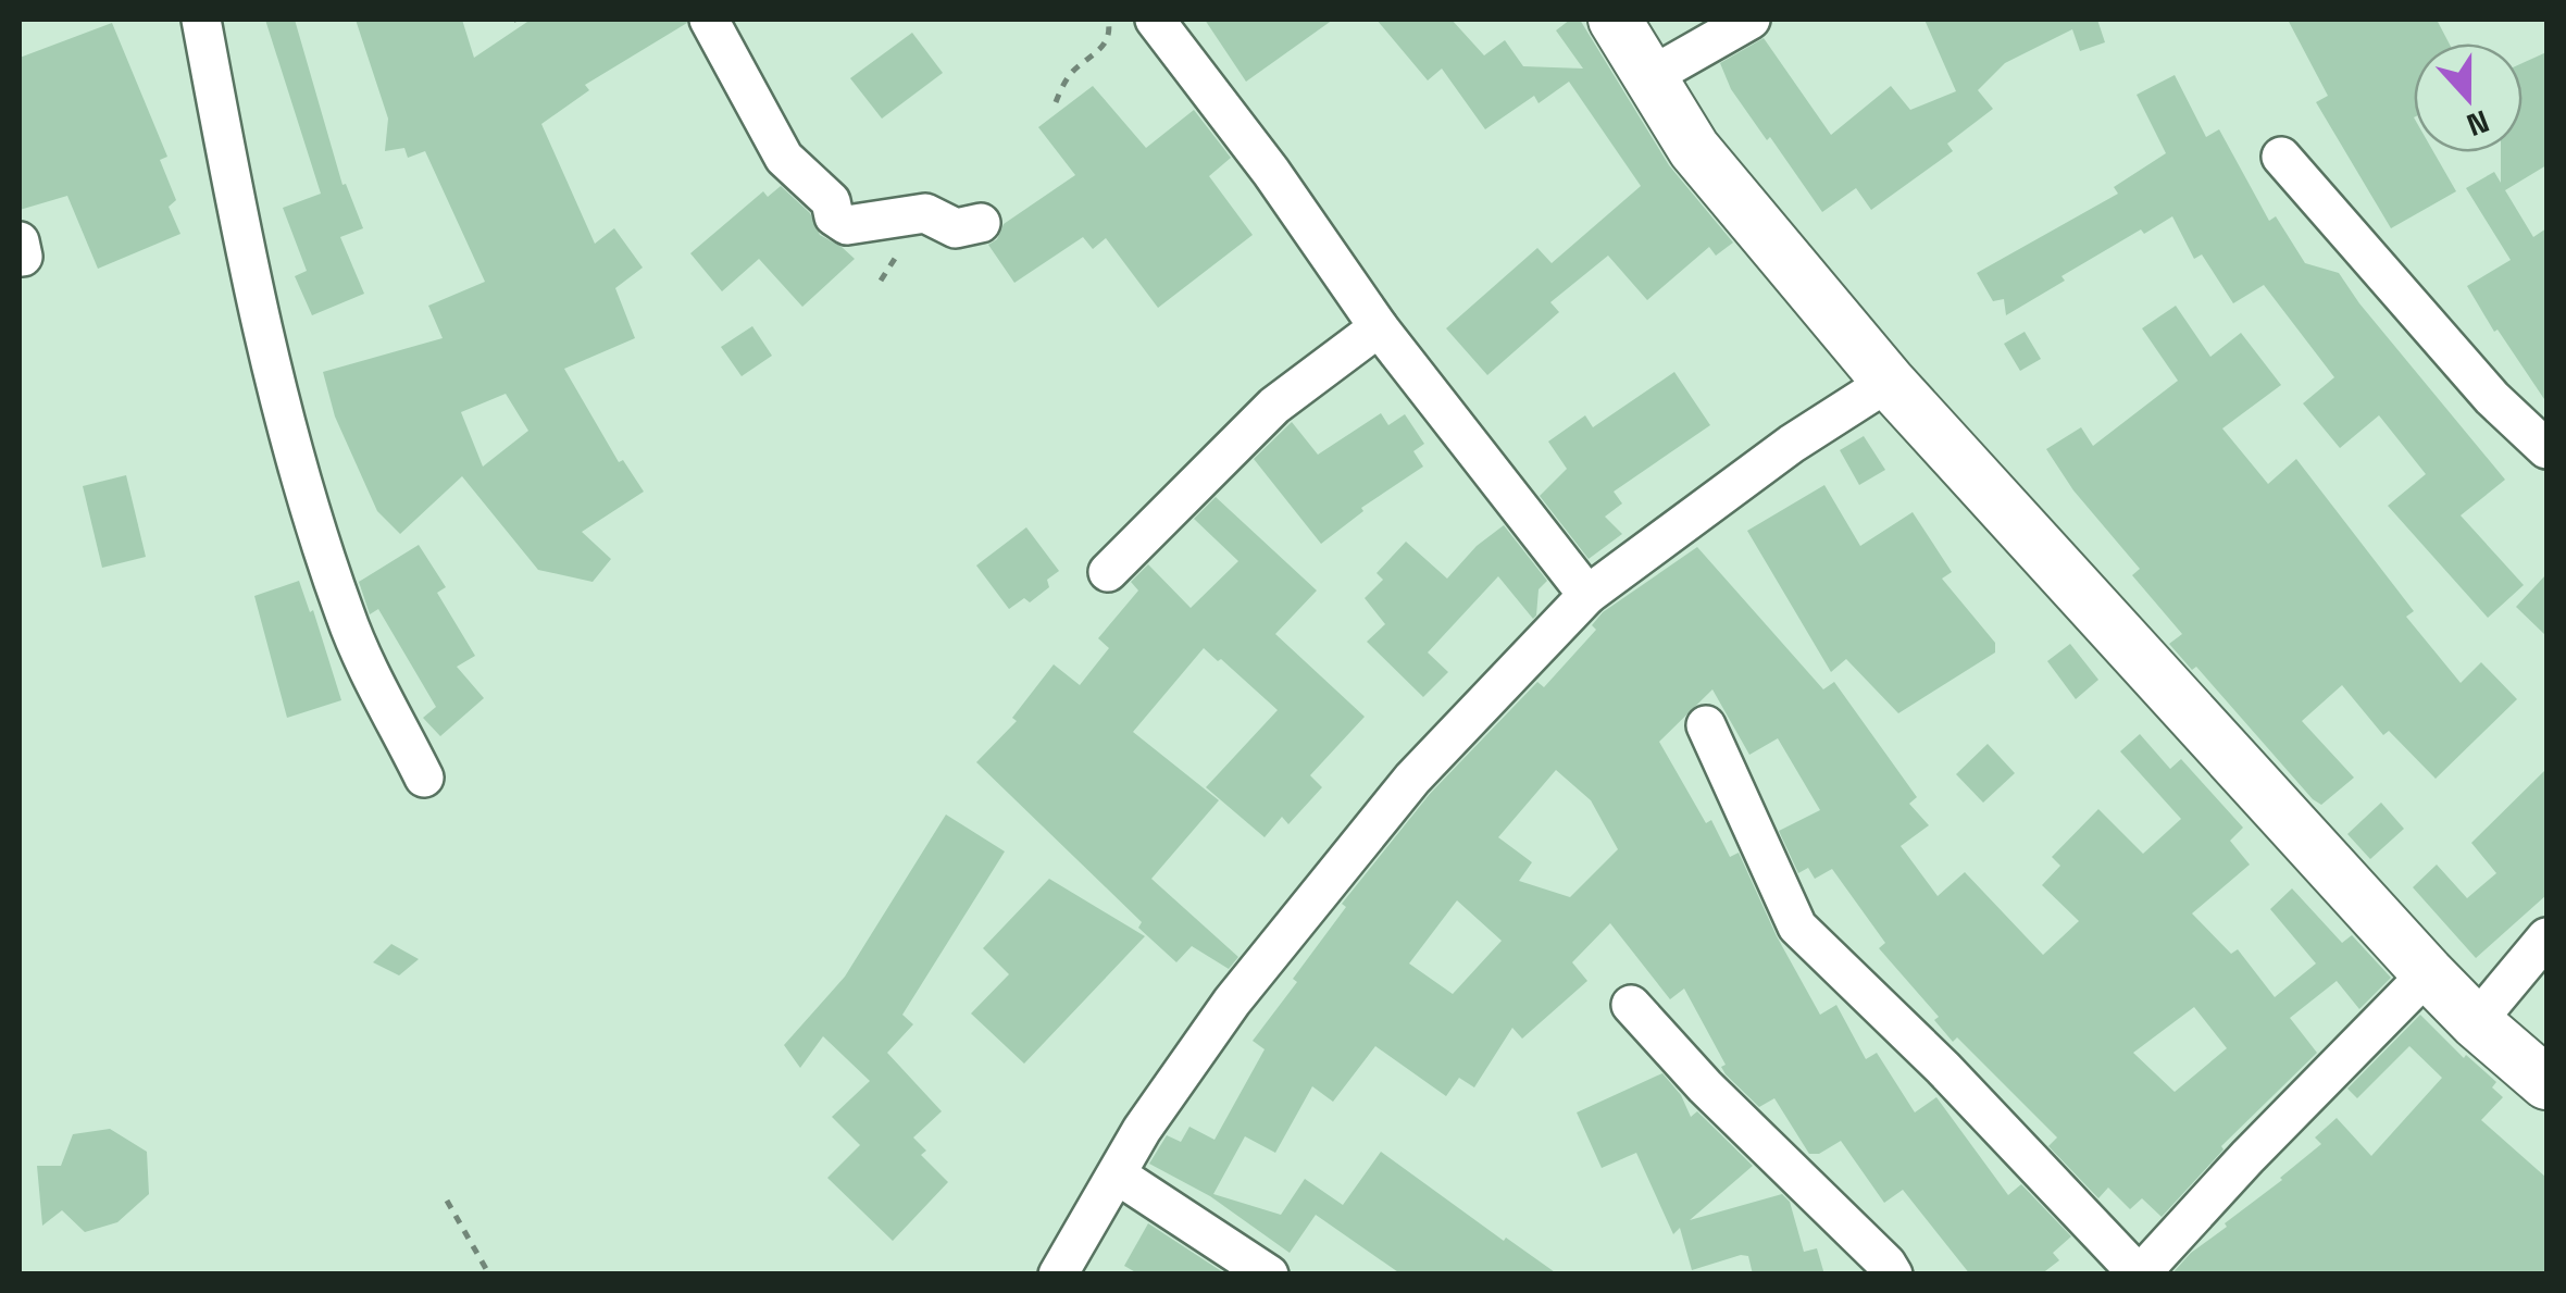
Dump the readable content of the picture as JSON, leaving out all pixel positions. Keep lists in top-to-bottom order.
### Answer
{
  "north": "bottom"
}
